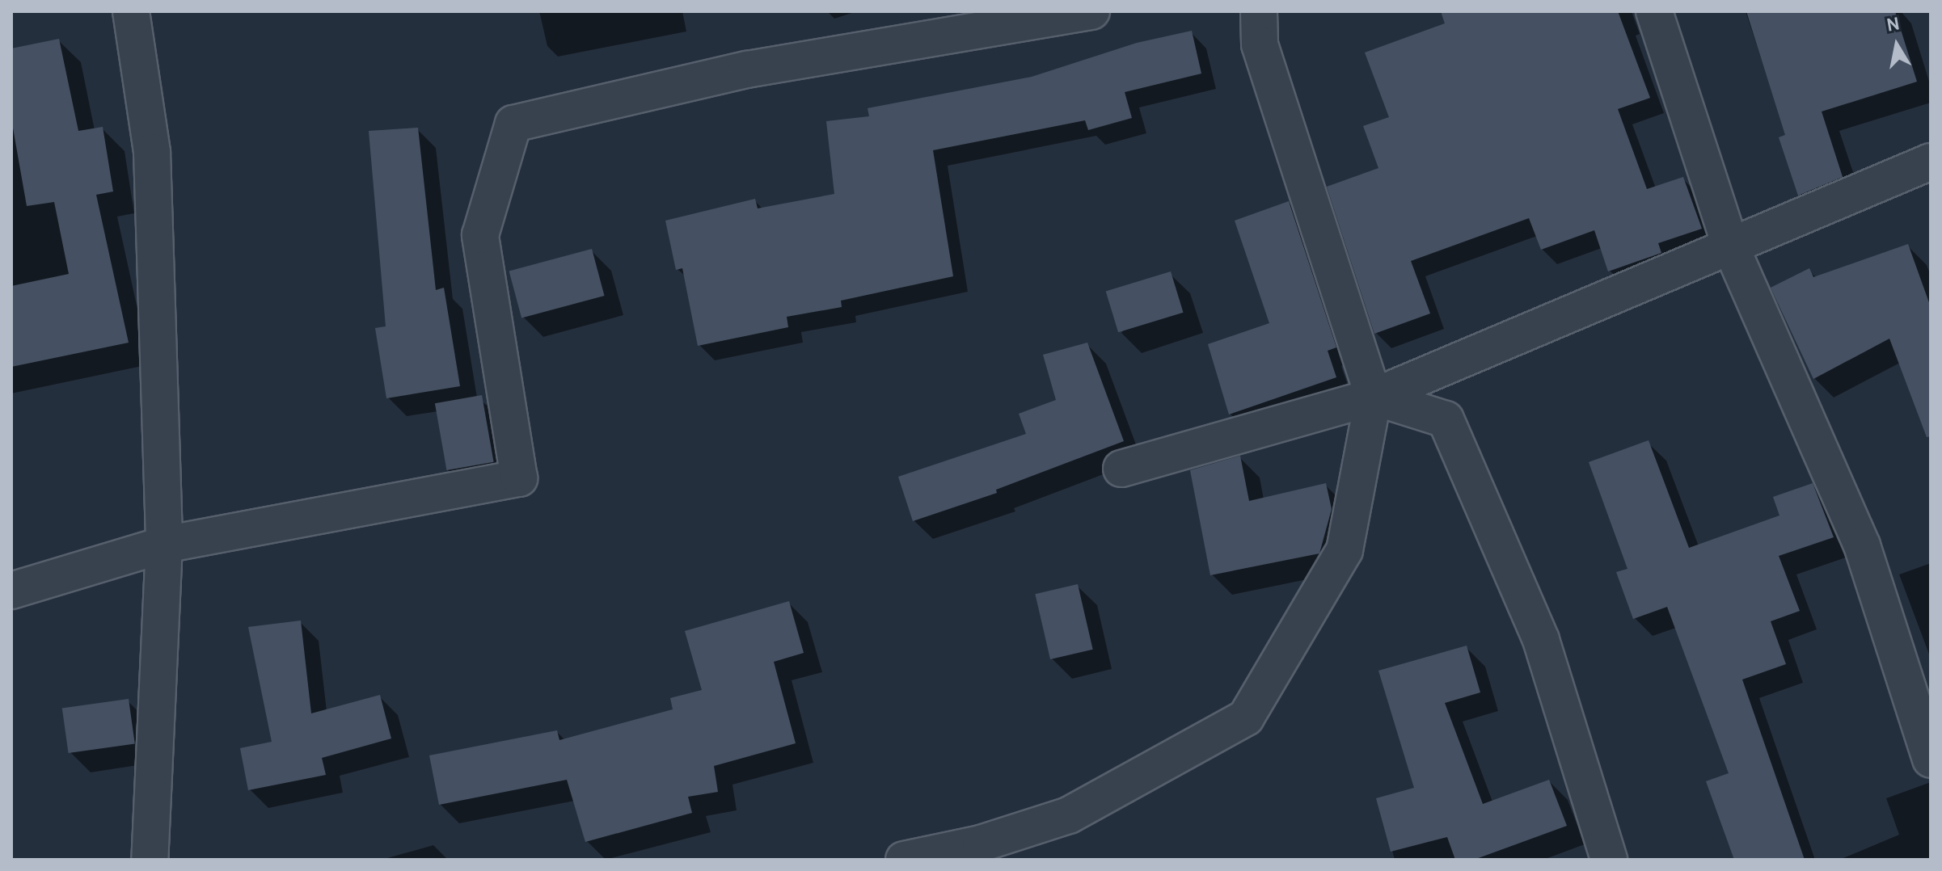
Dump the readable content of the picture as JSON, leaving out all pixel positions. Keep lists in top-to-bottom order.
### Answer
{
  "north": "top"
}
